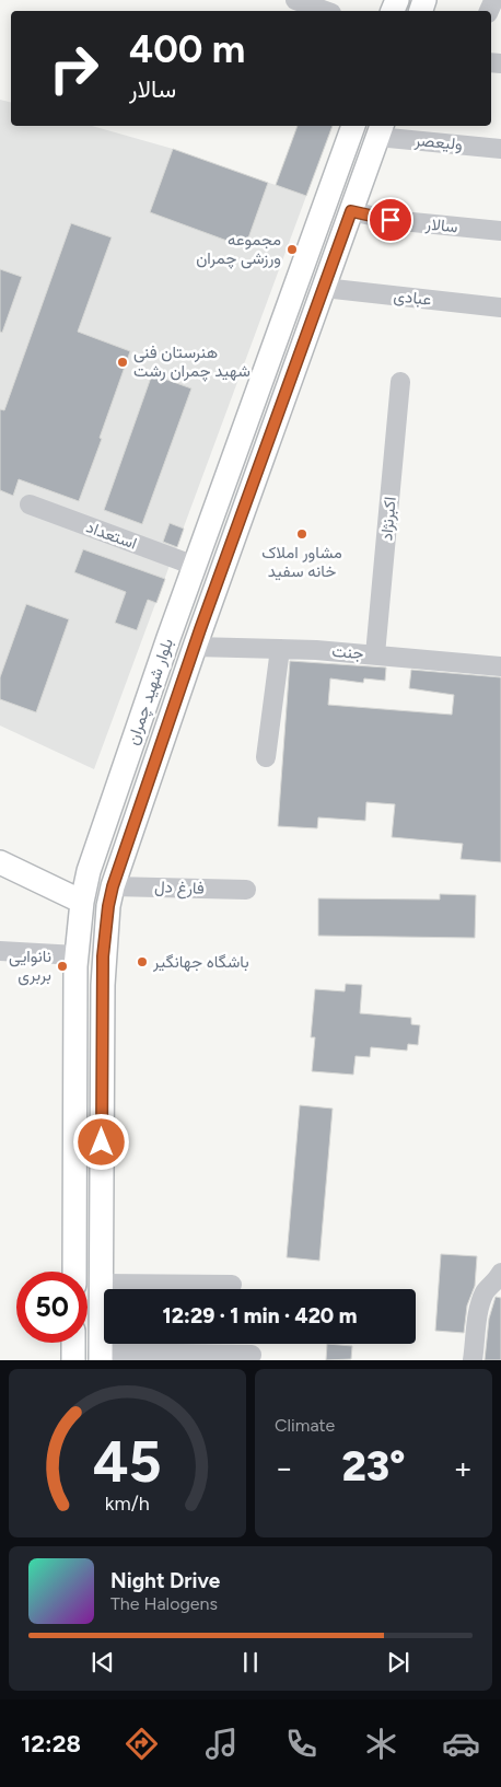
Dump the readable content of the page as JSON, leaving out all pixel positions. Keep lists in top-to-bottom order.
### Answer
{
  "streets": {
    "main road": ["بلوار شهید چمران"],
    "street": [
      "ولیعصر",
      "سالار",
      "عبادی",
      "اکبرنژاد",
      "استعداد",
      "جنت",
      "فارغ دل"
    ]
  },
  "crossings": [
    ["ولیعصر", "بلوار شهید چمران"],
    ["سالار", "بلوار شهید چمران"],
    ["عبادی", "بلوار شهید چمران"],
    ["اکبرنژاد", "جنت"],
    ["استعداد", "بلوار شهید چمران"],
    ["جنت", "بلوار شهید چمران"],
    ["بلوار شهید چمران", "فارغ دل"]
  ],
  "places": [
    "مجموعه ورزشی چمران",
    "هنرستان فنی شهید چمران رشت",
    "مشاور املاک خانه سفید",
    "باشگاه جهانگیر",
    "نانوایی بربری"
  ],
  "page": {
    "turn": ["400 m", "سالار"],
    "limit": "50",
    "trip": "12:29 · 1 min · 420 m",
    "tile": "Climate",
    "heat": ["−", "23°", "+"],
    "song": ["Night Drive", "The Halogens"],
    "tabs": "12:28",
    "gauge": ["45", "km/h"]
  }
}
